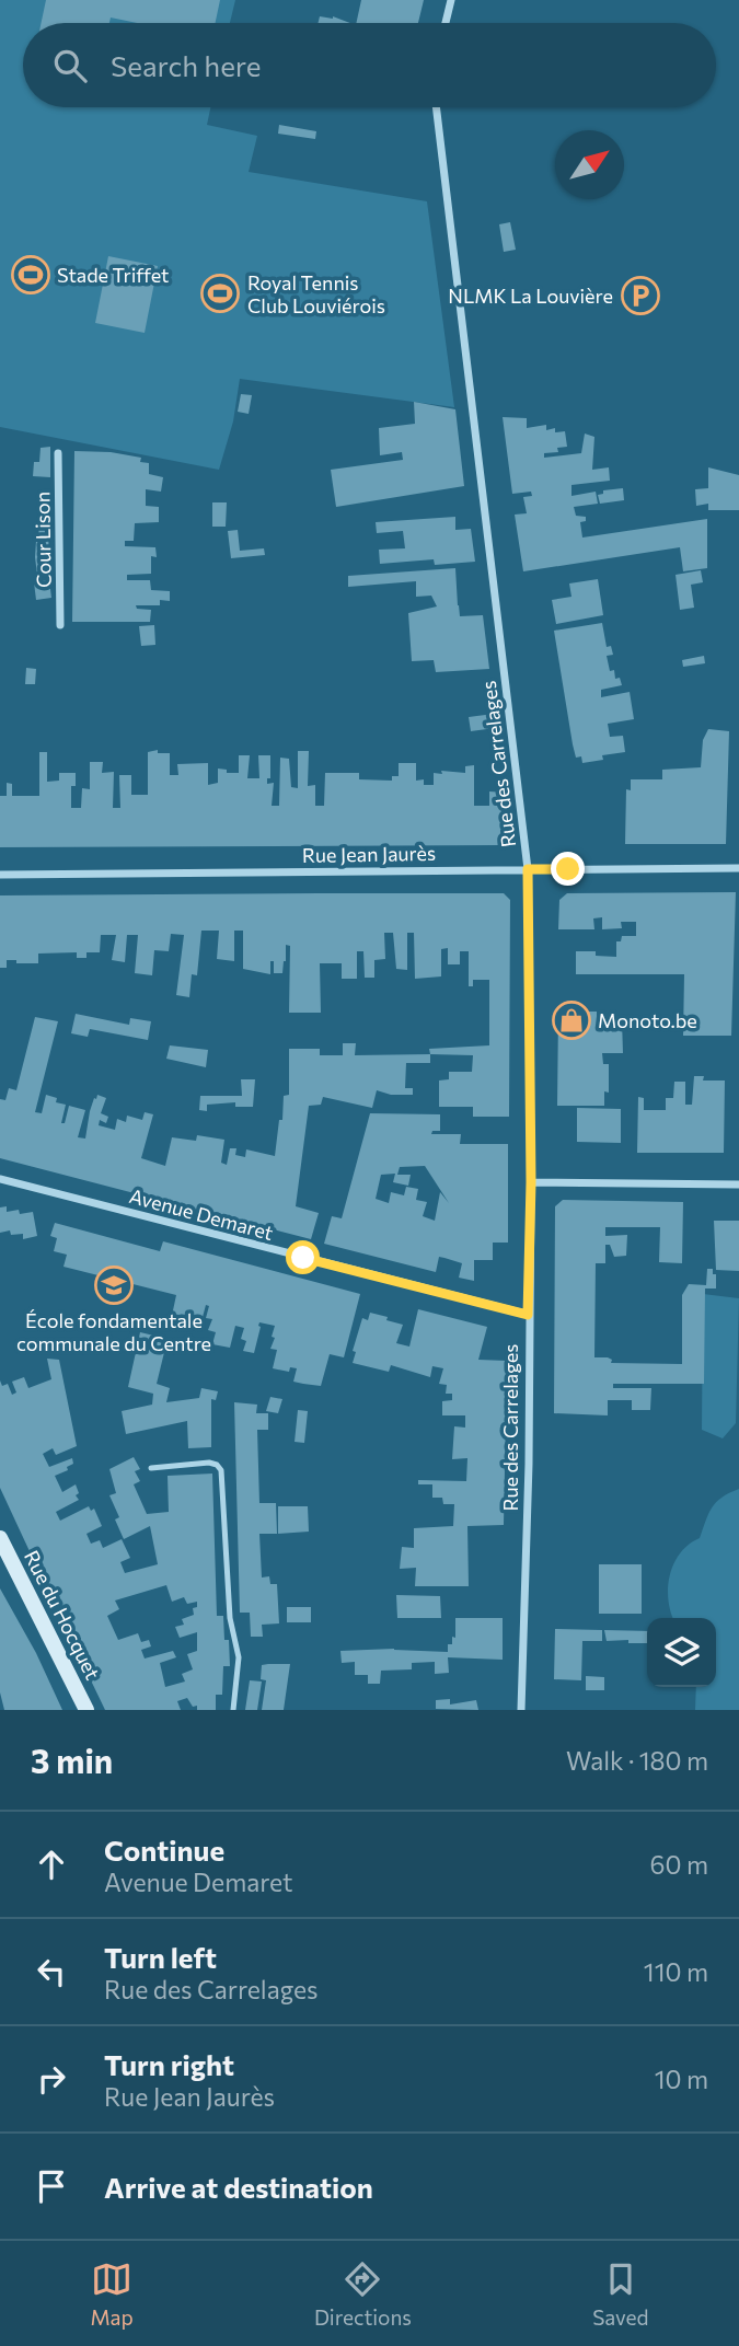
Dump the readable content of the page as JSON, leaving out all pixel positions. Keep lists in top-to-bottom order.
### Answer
{
  "streets": {
    "street": [
      "Cour Lison",
      "Rue des Carrelages",
      "Rue Jean Jaurès",
      "Avenue Demaret",
      "Rue du Hocquet"
    ]
  },
  "crossings": [
    ["Rue des Carrelages", "Rue Jean Jaurès"],
    ["Rue des Carrelages", "Avenue Demaret"]
  ],
  "places": {
    "sports": ["Stade Triffet", "Royal Tennis Club Louviérois"],
    "parking": ["NLMK La Louvière"],
    "shop": ["Monoto.be"],
    "school or university": ["École fondamentale communale du Centre"]
  },
  "north": "top right",
  "page": {
    "search": "Search here",
    "heading": ["3 min", "Walk · 180 m"],
    "list": [
      ["Continue", "Avenue Demaret", "60 m"],
      ["Turn left", "Rue des Carrelages", "110 m"],
      ["Turn right", "Rue Jean Jaurès", "10 m"],
      "Arrive at destination"
    ],
    "nav": ["Map", "Directions", "Saved"]
  }
}
